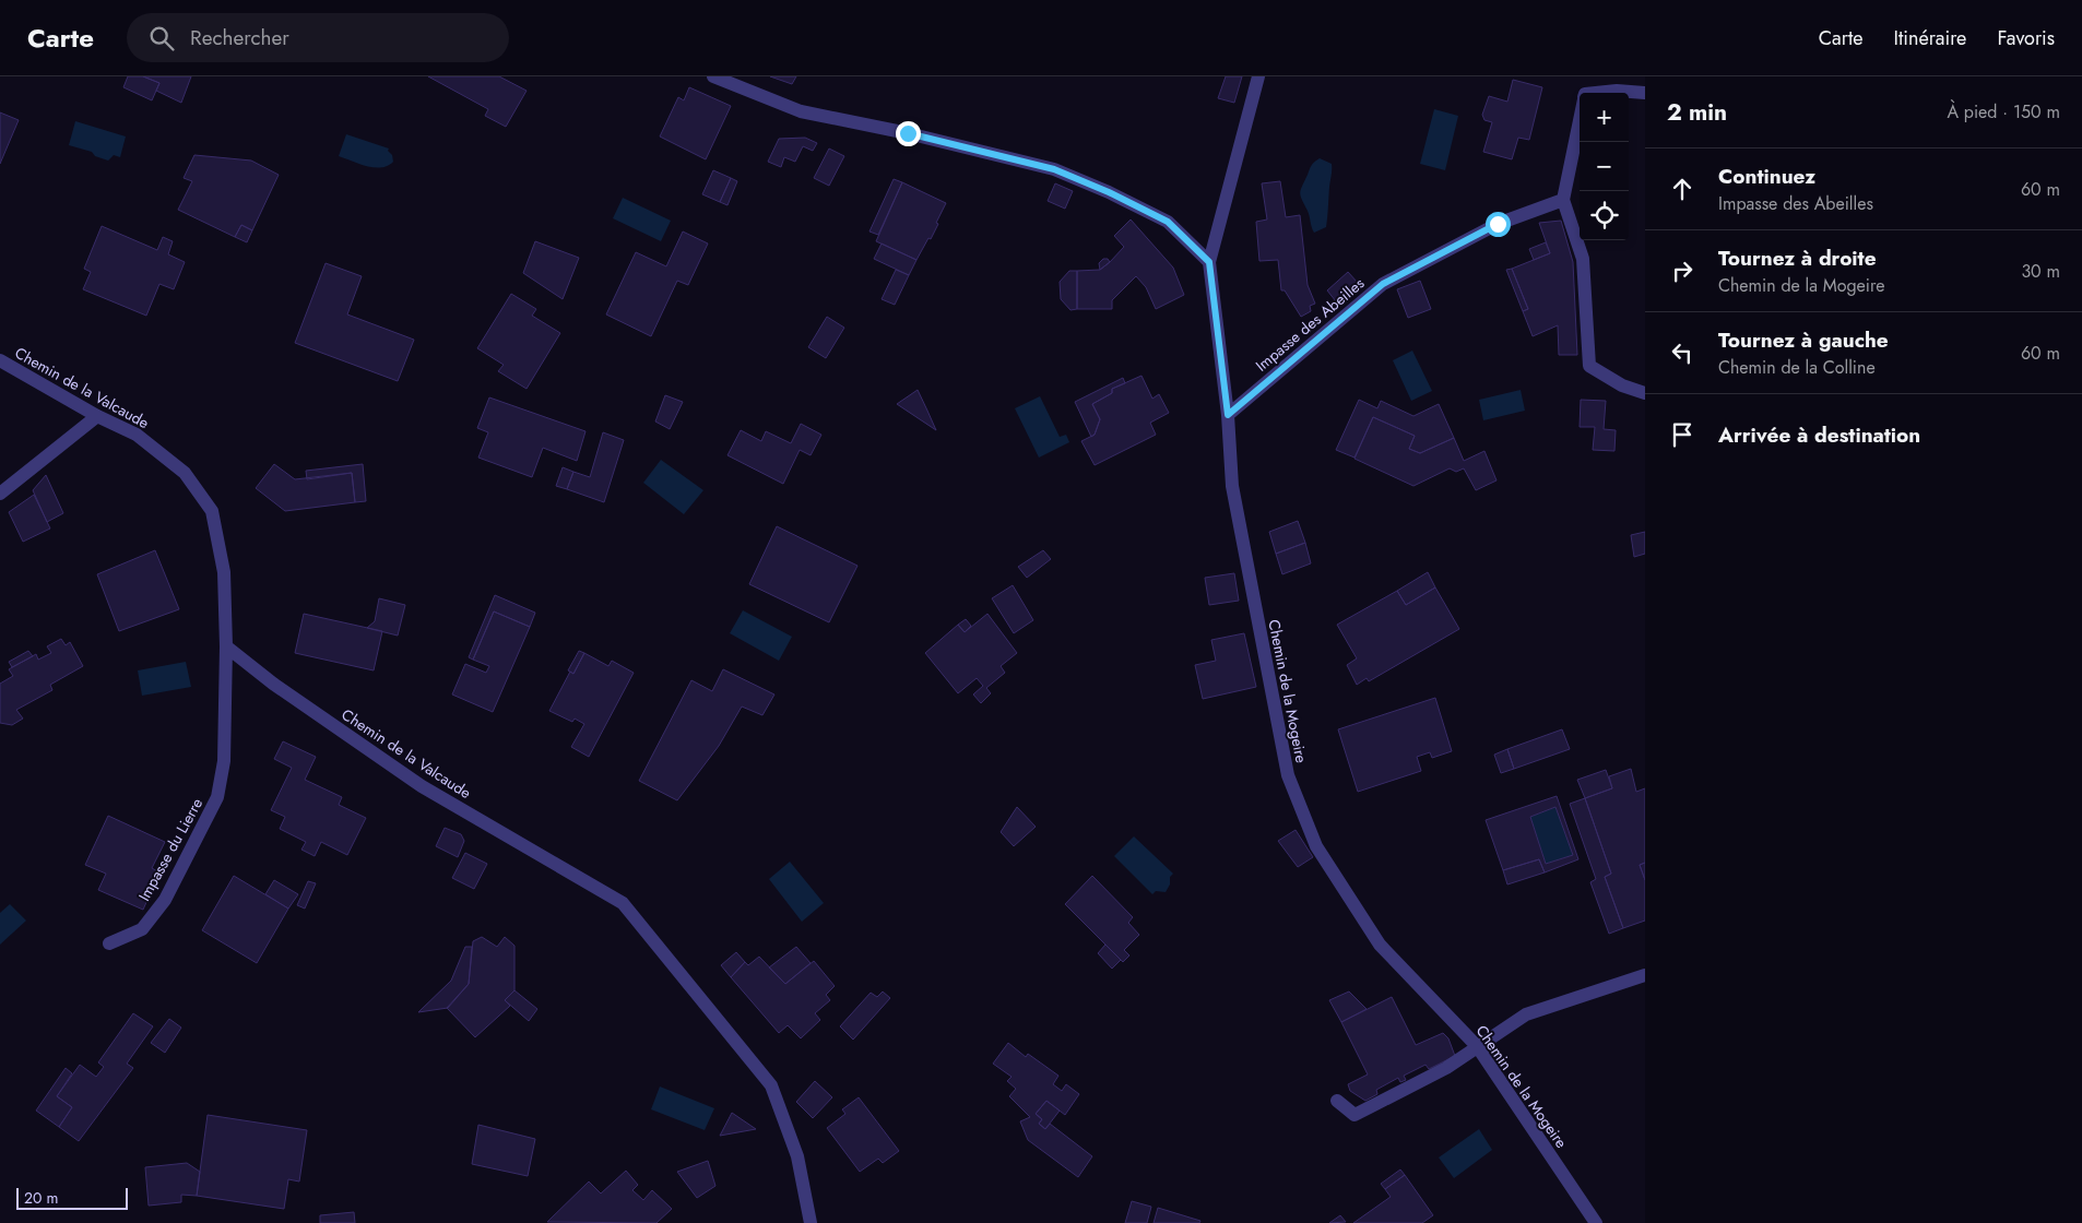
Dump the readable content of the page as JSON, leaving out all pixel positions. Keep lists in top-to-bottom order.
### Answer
{
  "streets": {
    "street": [
      "Impasse des Abeilles",
      "Chemin de la Valcaude",
      "Chemin de la Mogeire",
      "Impasse du Lierre"
    ]
  },
  "crossings": [
    ["Impasse des Abeilles", "Chemin de la Mogeire"],
    ["Chemin de la Valcaude", "Impasse du Lierre"]
  ],
  "scale_bar": "20 m",
  "page": {
    "header": "Carte",
    "search": "Rechercher",
    "nav": ["Carte", "Itinéraire", "Favoris"],
    "heading": ["2 min", "À pied · 150 m"],
    "map_buttons": ["+", "−"],
    "list": [
      ["Continuez", "Impasse des Abeilles", "60 m"],
      ["Tournez à droite", "Chemin de la Mogeire", "30 m"],
      ["Tournez à gauche", "Chemin de la Colline", "60 m"],
      "Arrivée à destination"
    ],
    "scale": "20 m"
  }
}
